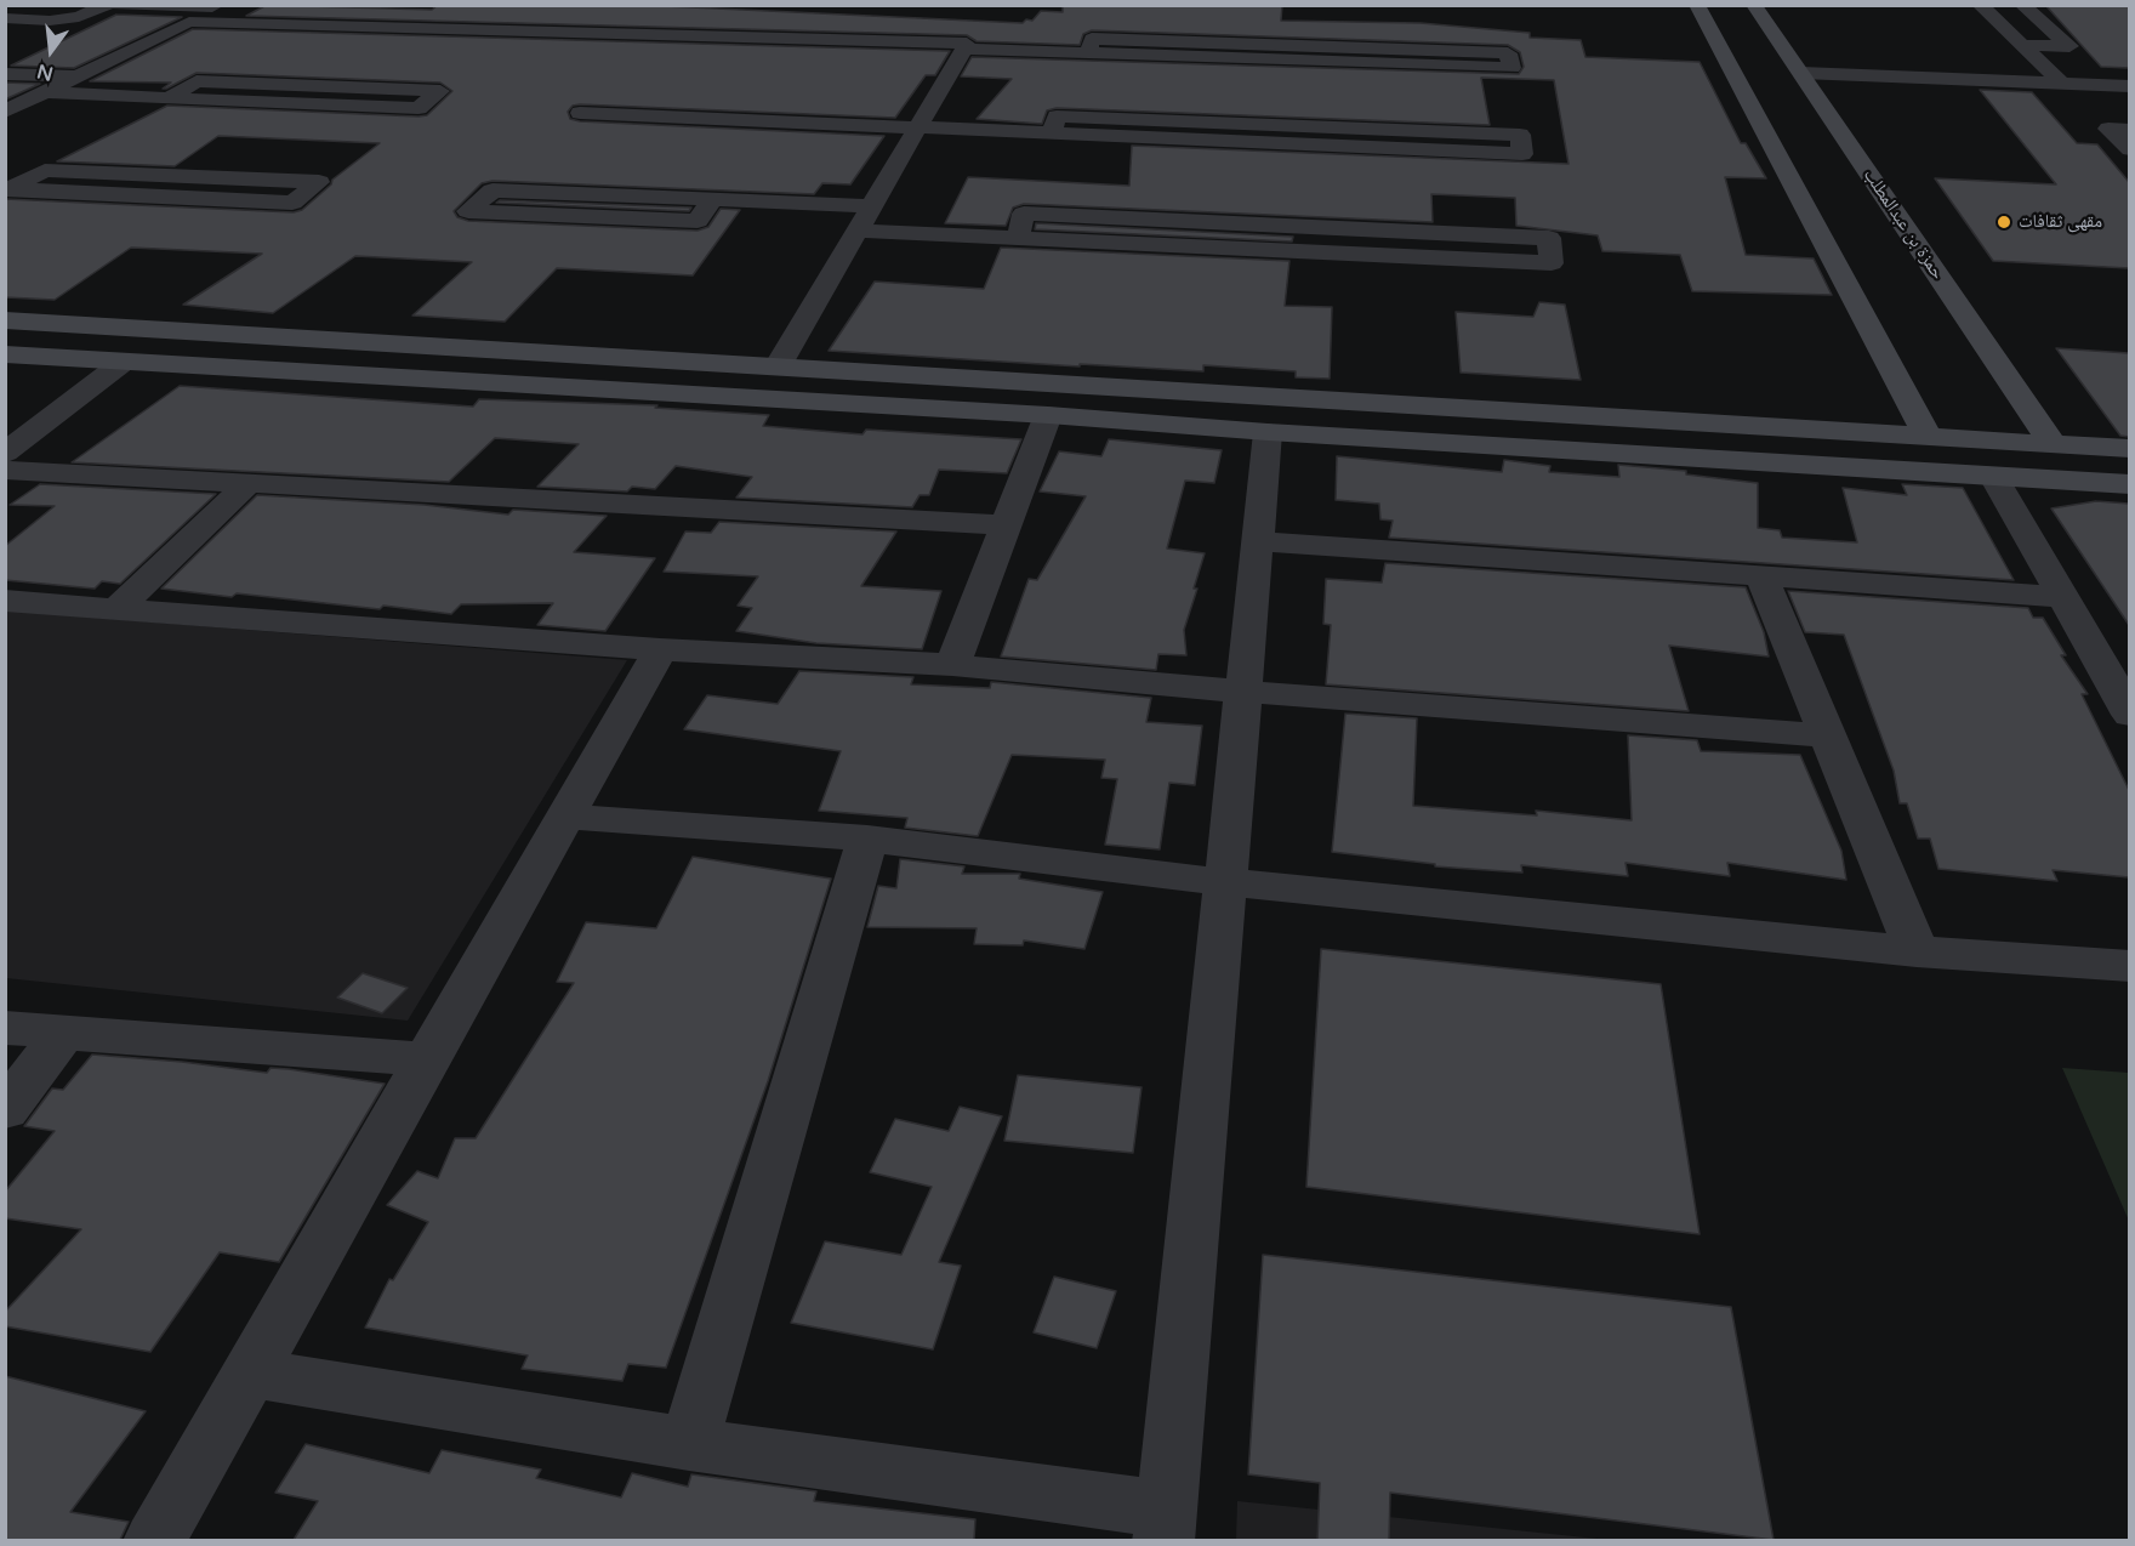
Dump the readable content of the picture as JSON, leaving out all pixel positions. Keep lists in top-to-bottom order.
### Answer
{
  "streets": {
    "street": ["حمزة بن عبدالمطلب"]
  },
  "places": ["مقهى ثقافات"],
  "north": "bottom"
}
